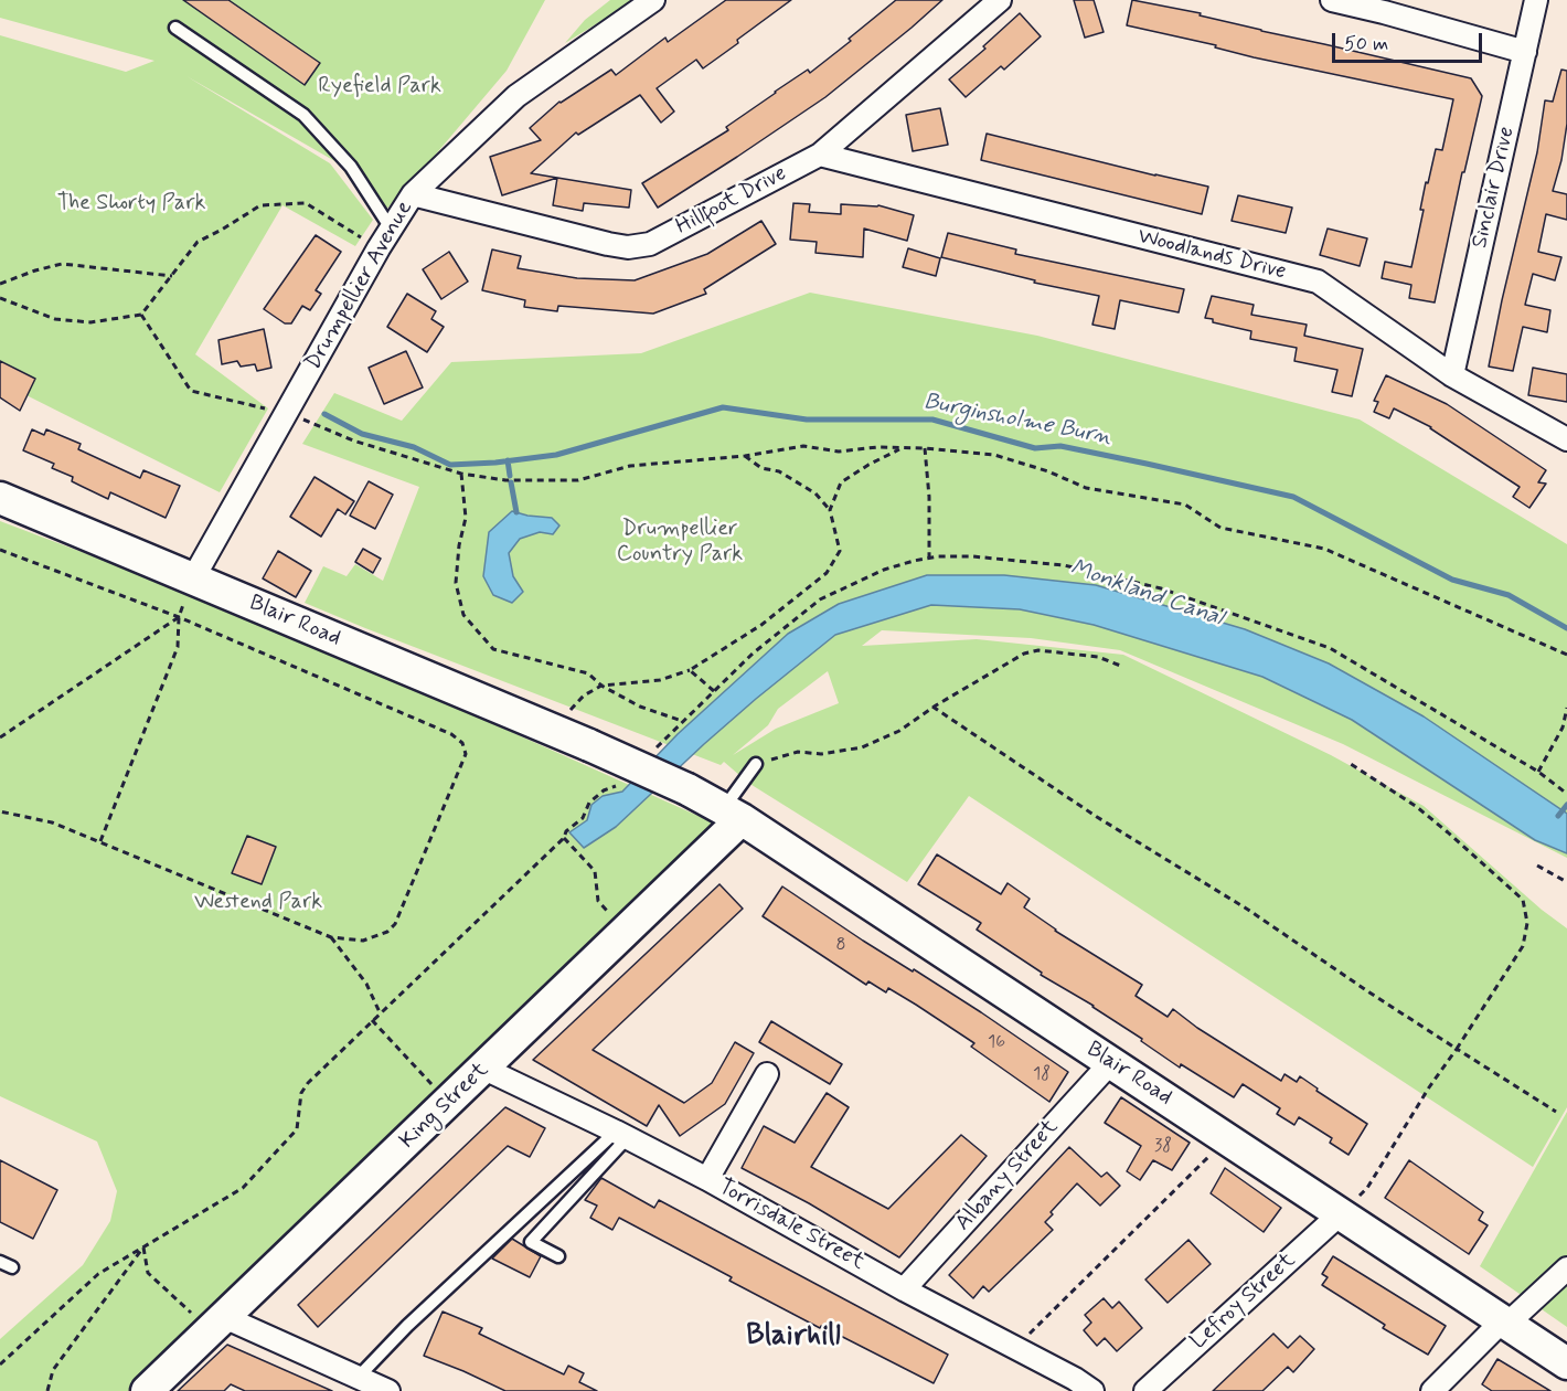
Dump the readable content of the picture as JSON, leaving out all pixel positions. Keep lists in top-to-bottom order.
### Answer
{
  "streets": {
    "street": [
      "Sinclair Drive",
      "Hillfoot Drive",
      "Woodlands Drive",
      "Drumpellier Avenue",
      "Blair Road",
      "King Street",
      "Albany Street",
      "Torrisdale Street",
      "Lefroy Street"
    ]
  },
  "crossings": [
    ["Sinclair Drive", "Woodlands Drive"],
    ["Hillfoot Drive", "Woodlands Drive"],
    ["Hillfoot Drive", "Drumpellier Avenue"],
    ["Drumpellier Avenue", "Blair Road"],
    ["Blair Road", "King Street"],
    ["Blair Road", "Albany Street"],
    ["Blair Road", "Lefroy Street"],
    ["King Street", "Torrisdale Street"],
    ["Albany Street", "Torrisdale Street"]
  ],
  "districts": ["Blairhill"],
  "water": ["Burginsholme Burn", "Monkland Canal"],
  "parks": [
    "Ryefield Park",
    "The Shorty Park",
    "Drumpellier Country Park",
    "Westend Park"
  ],
  "house_numbers": [
    "8",
    "16",
    "18",
    "38"
  ],
  "scale_bar": "50 m"
}
